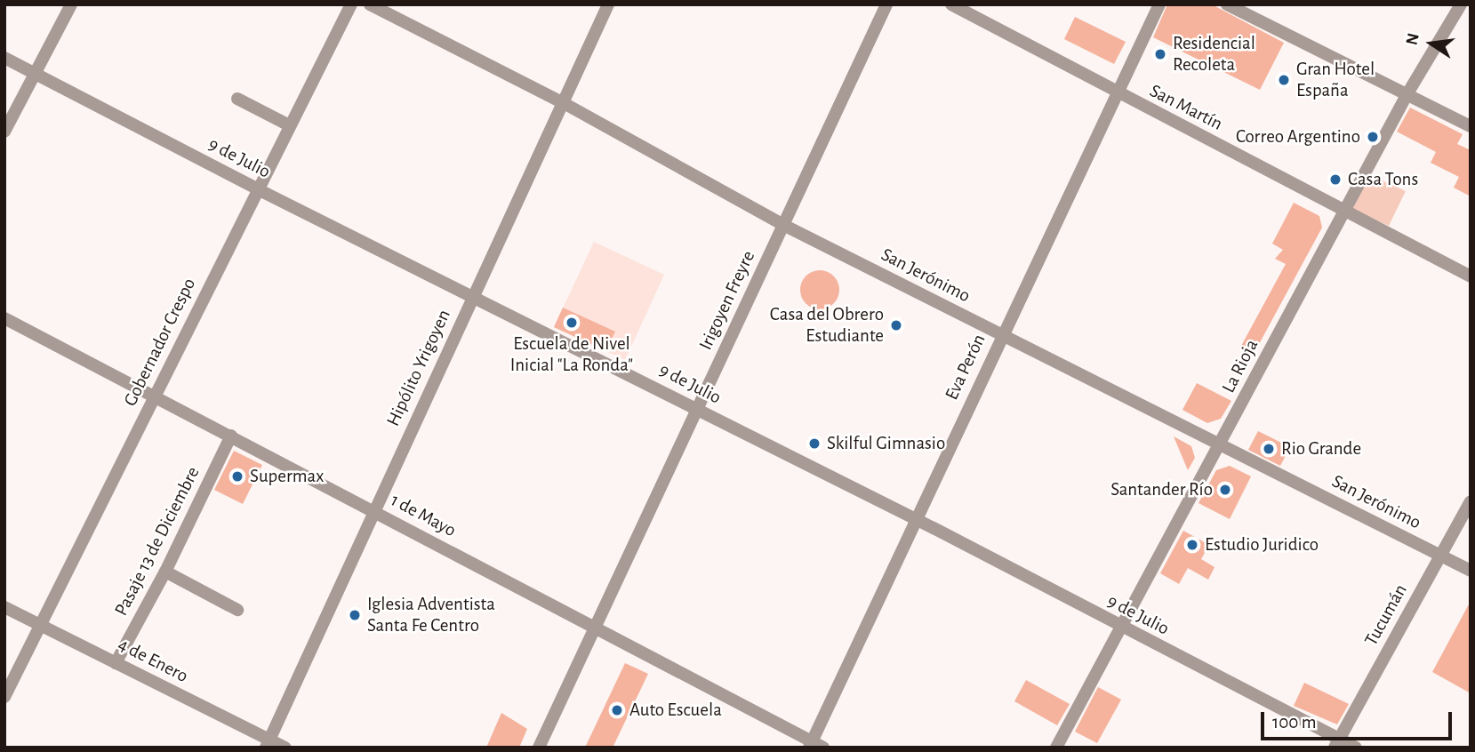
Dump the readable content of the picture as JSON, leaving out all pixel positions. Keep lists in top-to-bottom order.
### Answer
{
  "streets": {
    "street": [
      "San Martín",
      "9 de Julio",
      "San Jerónimo",
      "Irigoyen Freyre",
      "Gobernador Crespo",
      "La Rioja",
      "Eva Perón",
      "Hipólito Yrigoyen",
      "1 de Mayo",
      "Pasaje 13 de Diciembre",
      "Tucumán",
      "4 de Enero"
    ]
  },
  "crossings": [
    ["San Martín", "La Rioja"],
    ["San Martín", "Eva Perón"],
    ["9 de Julio", "Irigoyen Freyre"],
    ["9 de Julio", "Gobernador Crespo"],
    ["9 de Julio", "La Rioja"],
    ["9 de Julio", "Eva Perón"],
    ["9 de Julio", "Hipólito Yrigoyen"],
    ["9 de Julio", "Tucumán"],
    ["San Jerónimo", "Irigoyen Freyre"],
    ["San Jerónimo", "La Rioja"],
    ["San Jerónimo", "Eva Perón"],
    ["San Jerónimo", "Hipólito Yrigoyen"],
    ["San Jerónimo", "Tucumán"],
    ["Irigoyen Freyre", "1 de Mayo"],
    ["Gobernador Crespo", "1 de Mayo"],
    ["Gobernador Crespo", "4 de Enero"],
    ["Eva Perón", "1 de Mayo"],
    ["Hipólito Yrigoyen", "1 de Mayo"],
    ["Hipólito Yrigoyen", "4 de Enero"],
    ["1 de Mayo", "Pasaje 13 de Diciembre"],
    ["Pasaje 13 de Diciembre", "4 de Enero"]
  ],
  "places": [
    "Residencial Recoleta",
    "Gran Hotel España",
    "Correo Argentino",
    "Casa Tons",
    "Escuela de Nivel Inicial \"La Ronda\"",
    "Casa del Obrero Estudiante",
    "Skilful Gimnasio",
    "Rio Grande",
    "Supermax",
    "Santander Río",
    "Estudio Juridico",
    "Iglesia Adventista Santa Fe Centro",
    "Auto Escuela"
  ],
  "scale_bar": "100 m",
  "north": "left"
}
